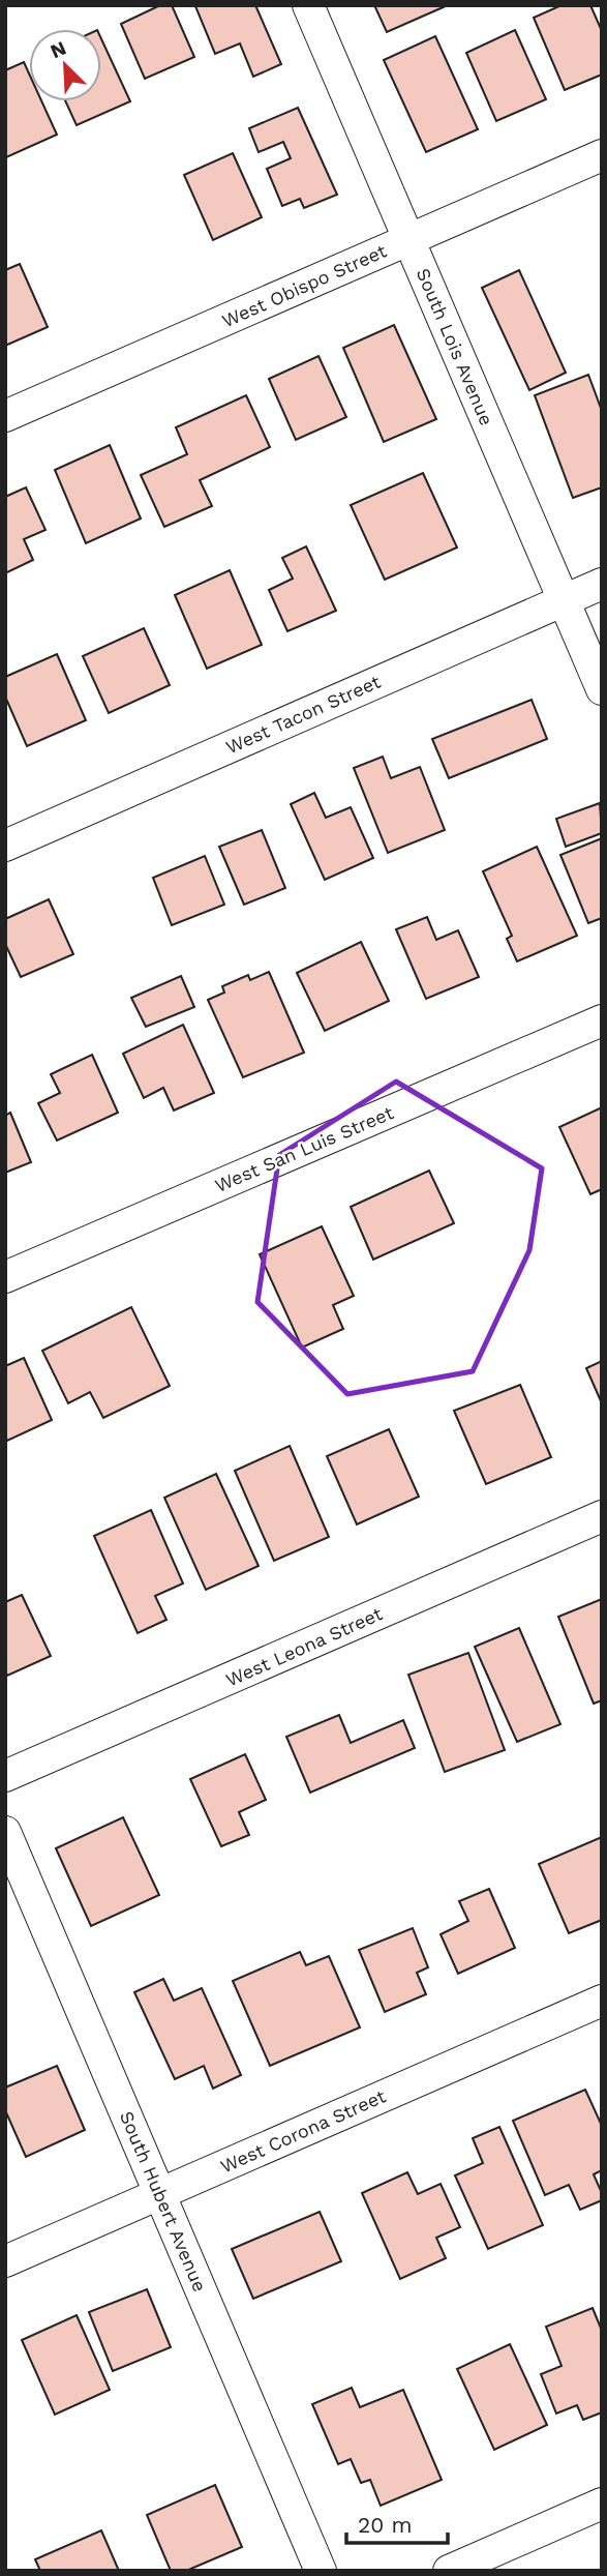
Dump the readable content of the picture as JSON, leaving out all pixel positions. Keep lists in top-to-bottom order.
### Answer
{
  "streets": {
    "street": [
      "West Obispo Street",
      "South Lois Avenue",
      "West Tacon Street",
      "West San Luis Street",
      "West Leona Street",
      "West Corona Street",
      "South Hubert Avenue"
    ]
  },
  "crossings": [
    ["West Obispo Street", "South Lois Avenue"],
    ["South Lois Avenue", "West Tacon Street"],
    ["West Corona Street", "South Hubert Avenue"]
  ],
  "scale_bar": "20 m",
  "north": "top left"
}
